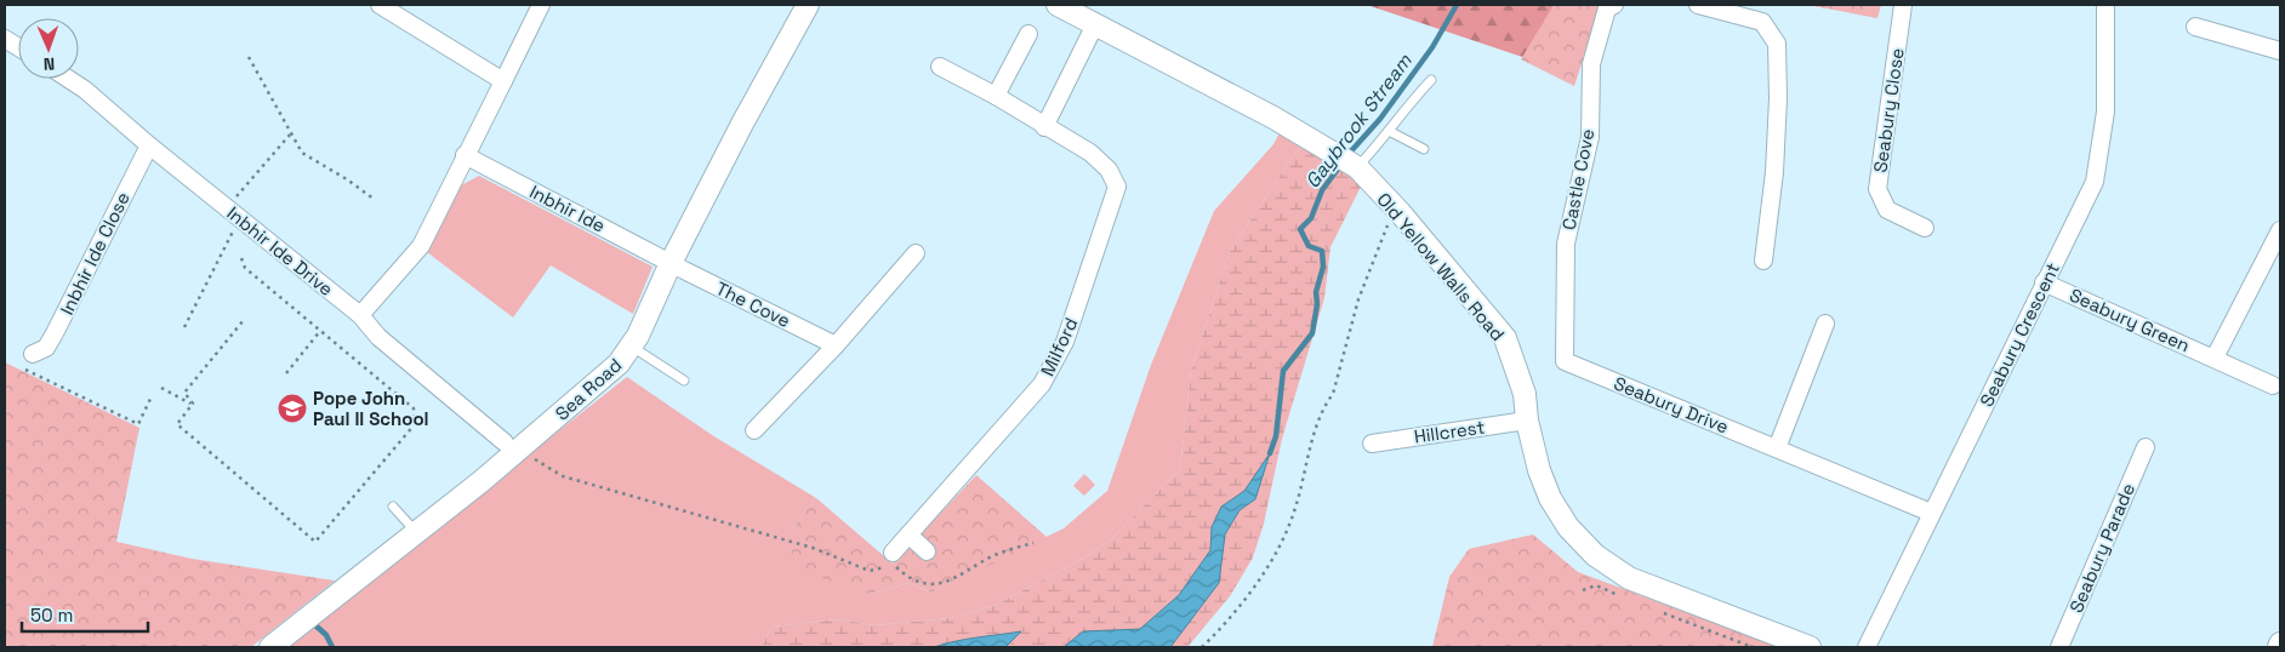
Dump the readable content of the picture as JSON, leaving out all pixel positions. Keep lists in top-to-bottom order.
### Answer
{
  "streets": {
    "street": [
      "Seabury Close",
      "Castle Cove",
      "Inbhir Ide",
      "Inbhir Ide Drive",
      "Inbhir Ide Close",
      "Old Yellow Walls Road",
      "The Cove",
      "Seabury Green",
      "Seabury Crescent",
      "Milford",
      "Sea Road",
      "Seabury Drive",
      "Hillcrest",
      "Seabury Parade"
    ]
  },
  "crossings": [
    ["Castle Cove", "Seabury Drive"],
    ["Inbhir Ide", "The Cove"],
    ["Inbhir Ide", "Sea Road"],
    ["Inbhir Ide Drive", "Inbhir Ide Close"],
    ["Inbhir Ide Drive", "Sea Road"],
    ["Old Yellow Walls Road", "Hillcrest"],
    ["The Cove", "Sea Road"],
    ["Seabury Green", "Seabury Crescent"],
    ["Seabury Crescent", "Seabury Drive"]
  ],
  "water": ["Gaybrook Stream"],
  "places": {
    "school or university": ["Pope John Paul II School"]
  },
  "scale_bar": "50 m",
  "north": "bottom"
}
